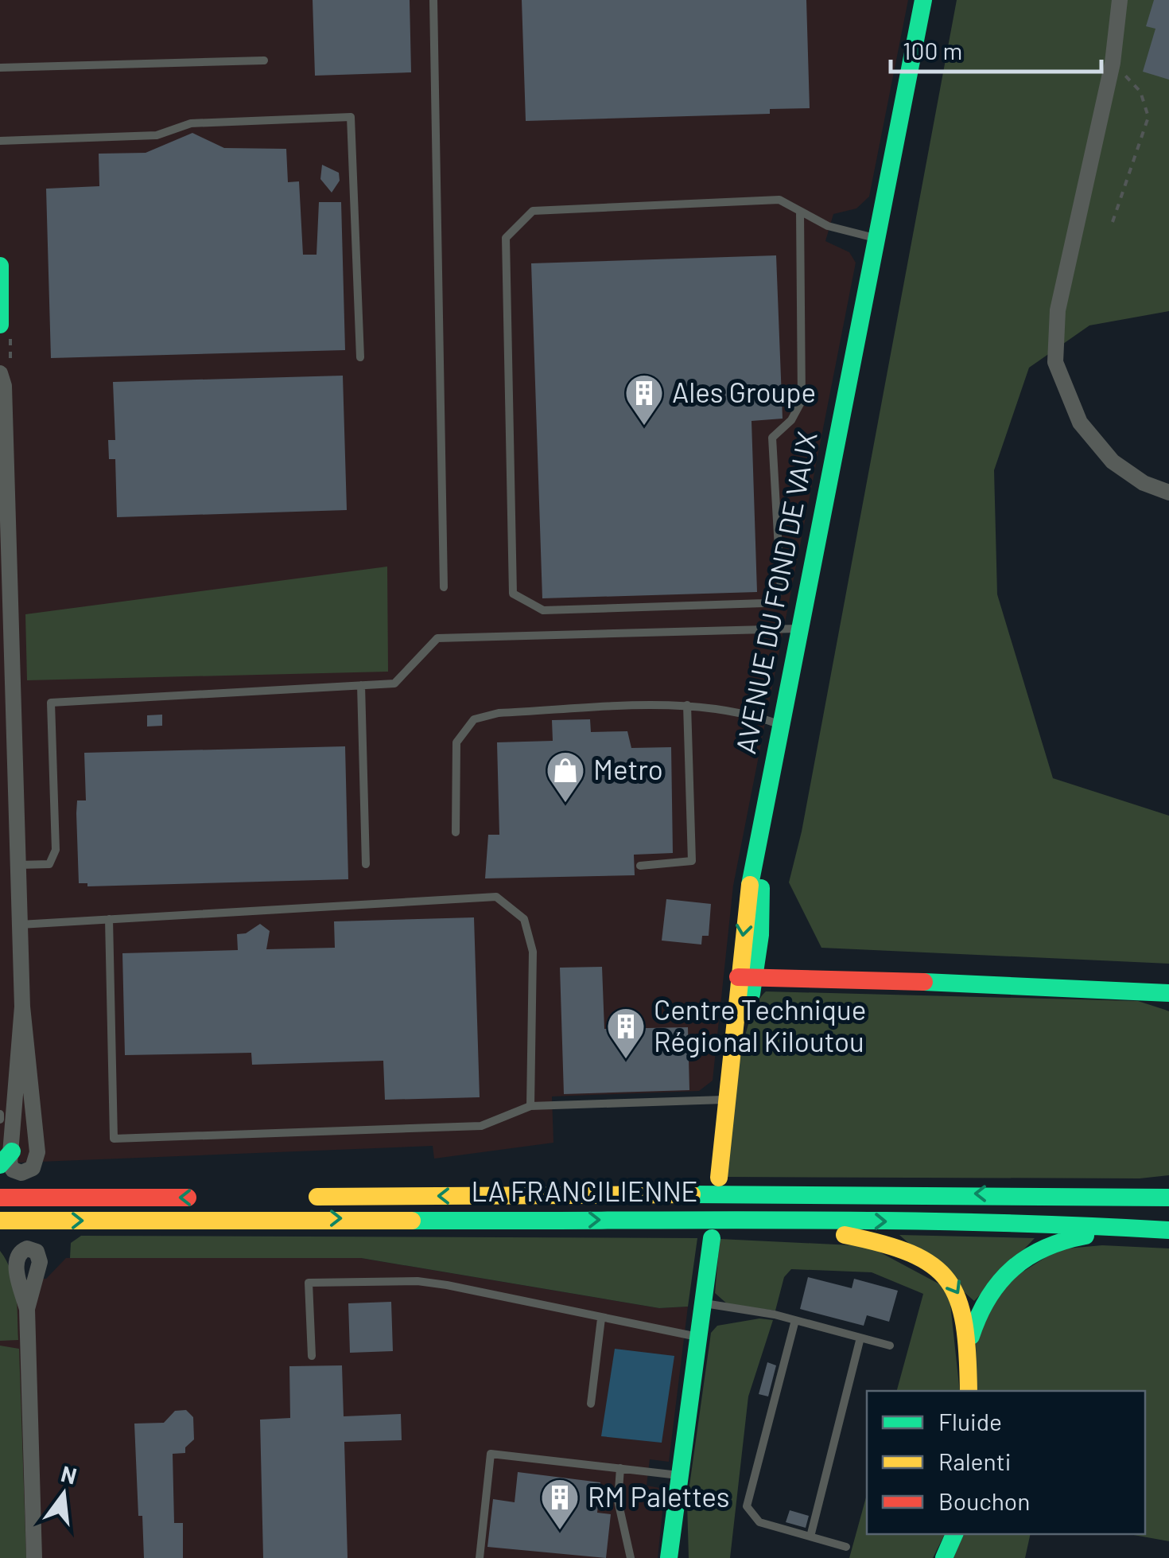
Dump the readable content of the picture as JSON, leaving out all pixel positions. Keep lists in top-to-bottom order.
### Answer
{
  "streets": {
    "main road": ["AVENUE DU FOND DE VAUX", "LA FRANCILIENNE"]
  },
  "places": {
    "building": ["Ales Groupe", "Centre Technique Régional Kiloutou", "RM Palettes"],
    "shop": ["Metro"]
  },
  "legend": ["Fluide", "Ralenti", "Bouchon"],
  "scale_bar": "100 m",
  "north": "top"
}
